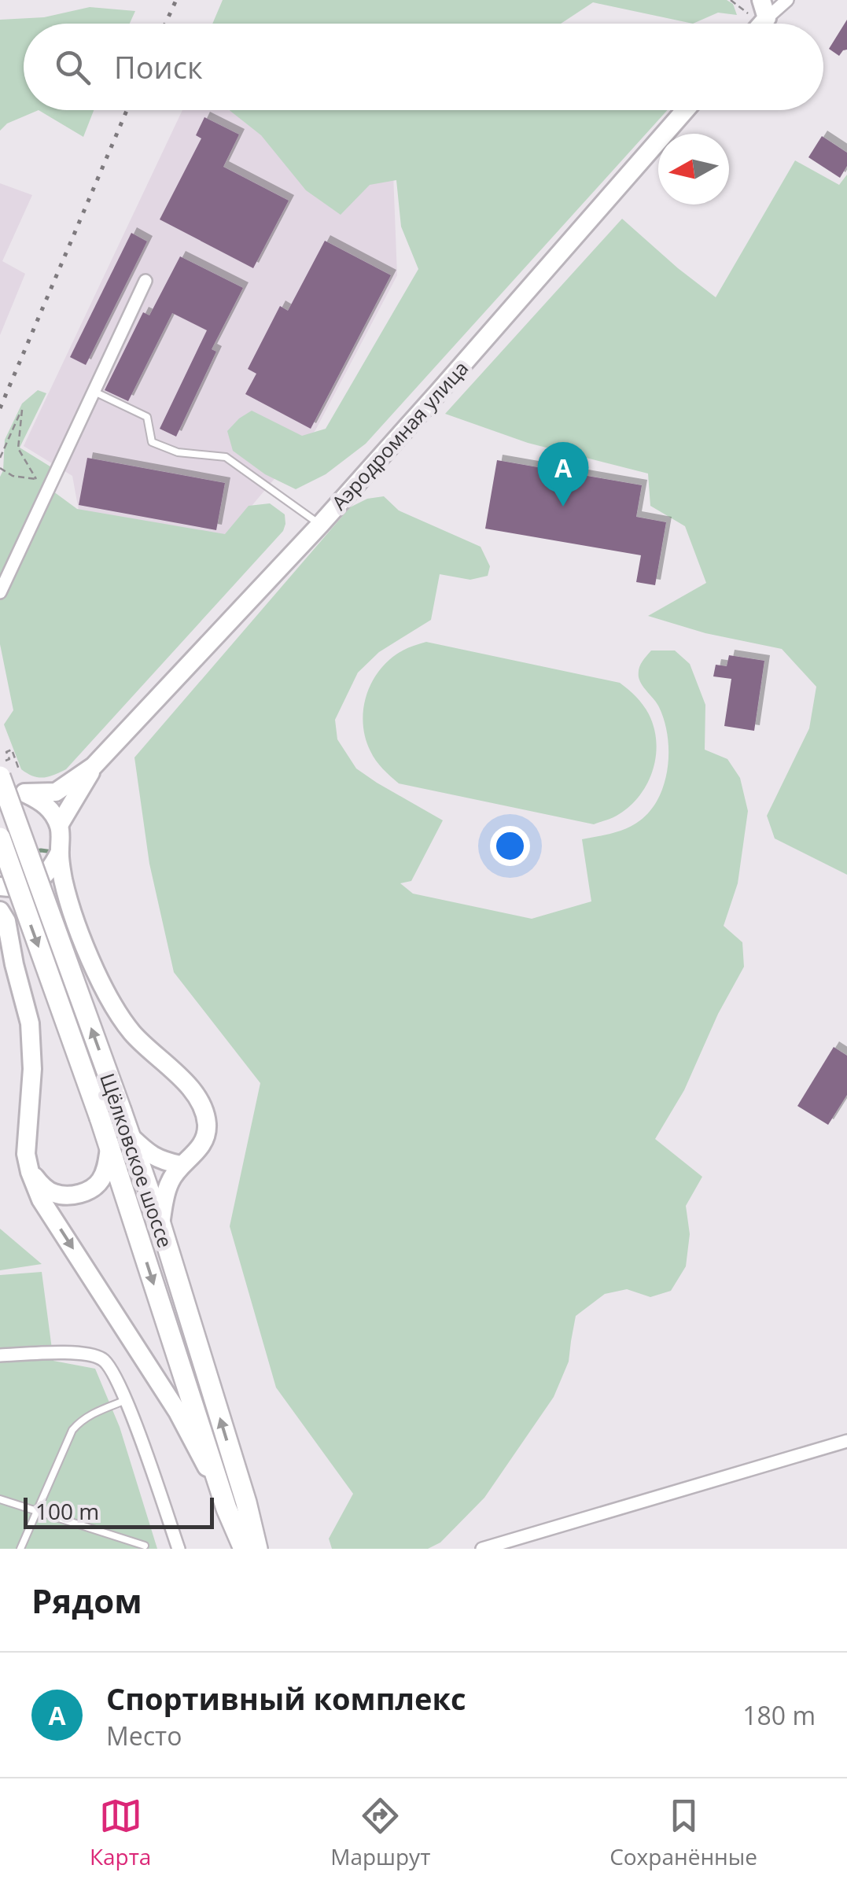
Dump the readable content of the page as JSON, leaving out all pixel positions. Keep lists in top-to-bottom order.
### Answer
{
  "streets": {
    "main road": ["Щёлковское шоссе"],
    "street": ["Аэродромная улица"]
  },
  "scale_bar": "100 m",
  "north": "left",
  "page": {
    "search": "Поиск",
    "pins": "A",
    "scale": "100 m",
    "heading": "Рядом",
    "list": [
      {
        "mark": "A",
        "name": "Спортивный комплекс",
        "note": "Место",
        "value": "180 m"
      }
    ],
    "nav": ["Карта", "Маршрут", "Сохранённые"]
  }
}
